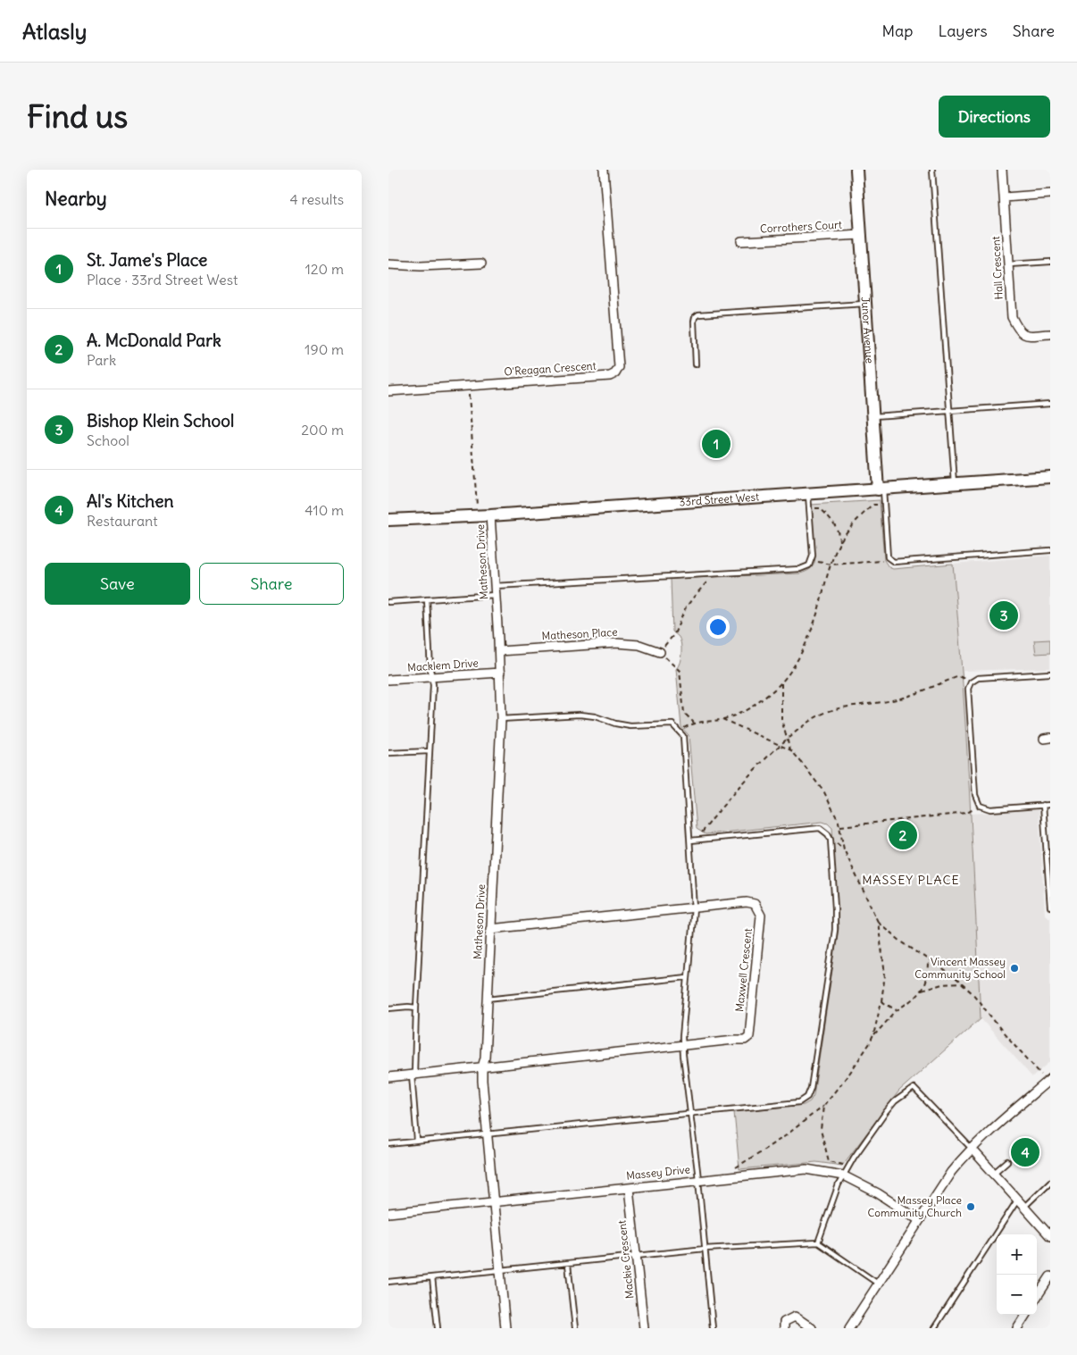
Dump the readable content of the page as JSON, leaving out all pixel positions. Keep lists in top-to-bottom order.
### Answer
{
  "streets": {
    "main road": ["Junor Avenue", "33rd Street West"],
    "street": [
      "Corrothers Court",
      "Hall Crescent",
      "O'Reagan Crescent",
      "Matheson Drive",
      "Matheson Place",
      "Macklem Drive",
      "Maxwell Crescent",
      "Massey Drive",
      "Mackie Crescent"
    ]
  },
  "crossings": [
    ["Corrothers Court", "Junor Avenue"],
    ["Junor Avenue", "33rd Street West"],
    ["33rd Street West", "Matheson Drive"],
    ["Matheson Drive", "Matheson Place"],
    ["Matheson Drive", "Macklem Drive"],
    ["Matheson Drive", "Maxwell Crescent"],
    ["Matheson Drive", "Massey Drive"],
    ["Massey Drive", "Mackie Crescent"]
  ],
  "districts": ["MASSEY PLACE"],
  "places": ["Vincent Massey Community School", "Massey Place Community Church"],
  "page": {
    "header": "Atlasly",
    "nav": ["Map", "Layers", "Share"],
    "buttons": [
      "Directions",
      ["Save", "Share"]
    ],
    "title": "Find us",
    "heading": ["Nearby", "4 results"],
    "list": [
      {
        "mark": "1",
        "name": "St. Jame's Place",
        "note": "Place · 33rd Street West",
        "value": "120 m"
      },
      {
        "mark": "2",
        "name": "A. McDonald Park",
        "note": "Park",
        "value": "190 m"
      },
      {
        "mark": "3",
        "name": "Bishop Klein School",
        "note": "School",
        "value": "200 m"
      },
      {
        "mark": "4",
        "name": "Al's Kitchen",
        "note": "Restaurant",
        "value": "410 m"
      }
    ],
    "pins": [
      "1",
      "3",
      "2",
      "4"
    ],
    "map_buttons": ["+", "−"]
  }
}
